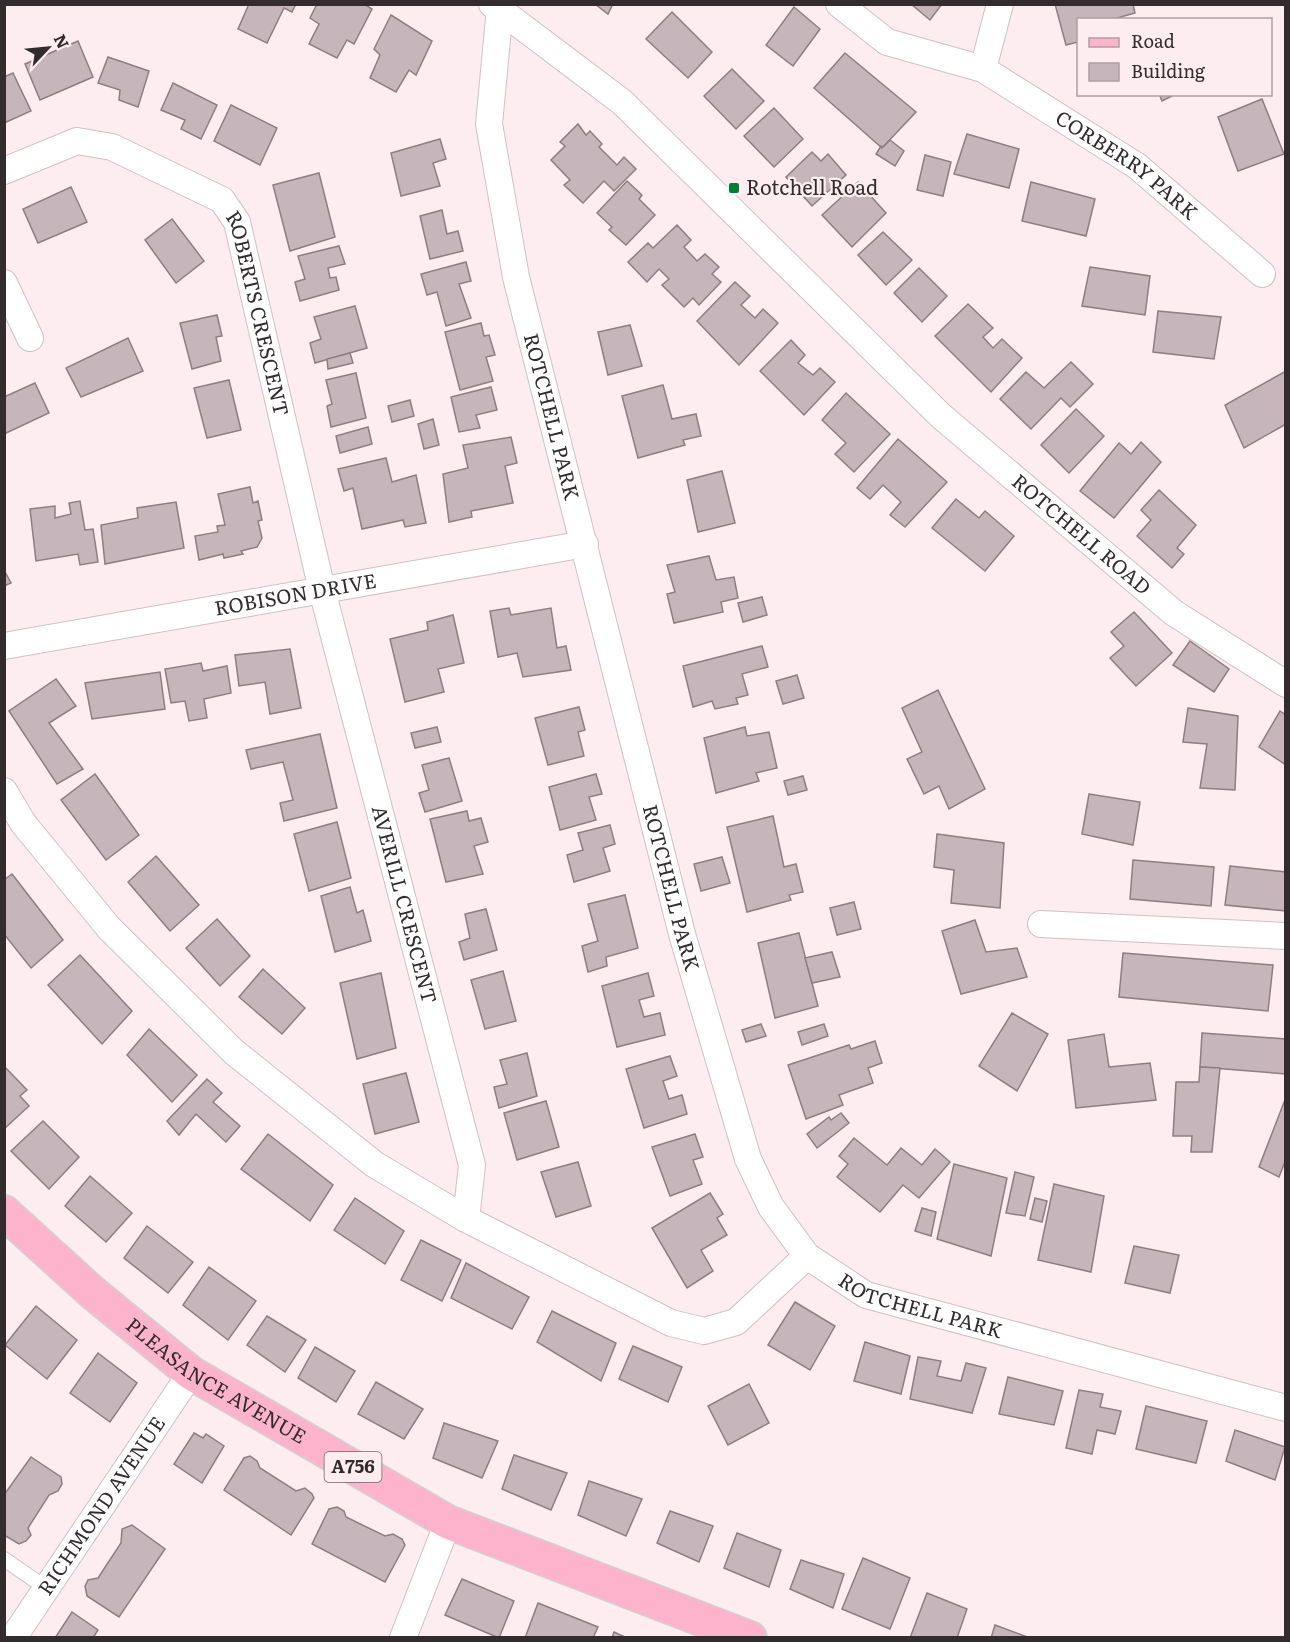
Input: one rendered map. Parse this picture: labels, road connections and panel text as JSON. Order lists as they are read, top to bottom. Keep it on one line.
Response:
{"streets":{"main road":["PLEASANCE AVENUE","A756"],"street":["CORBERRY PARK","ROBERTS CRESCENT","ROTCHELL PARK","ROTCHELL ROAD","ROBISON DRIVE","AVERILL CRESCENT","RICHMOND AVENUE"]},"crossings":[["ROBERTS CRESCENT","ROBISON DRIVE"],["ROBERTS CRESCENT","AVERILL CRESCENT"],["ROTCHELL PARK","ROTCHELL ROAD"],["ROTCHELL PARK","ROBISON DRIVE"],["ROBISON DRIVE","AVERILL CRESCENT"],["PLEASANCE AVENUE","RICHMOND AVENUE"]],"places":{"transit":["Rotchell Road"]},"legend":["Road","Building"],"north":"top right"}
